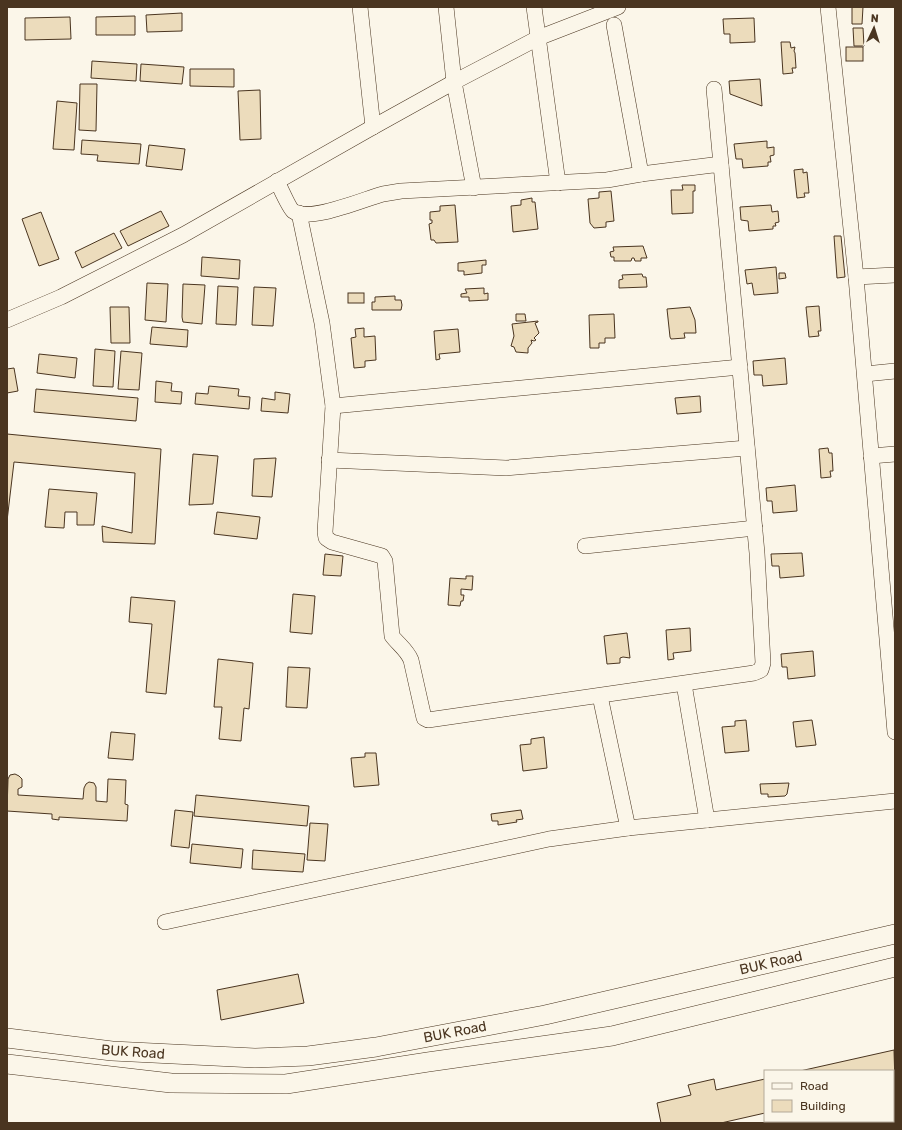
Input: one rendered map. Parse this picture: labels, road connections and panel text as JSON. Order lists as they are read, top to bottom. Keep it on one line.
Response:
{"streets":{"main road":["BUK Road"]},"legend":["Road","Building"],"north":"top"}
